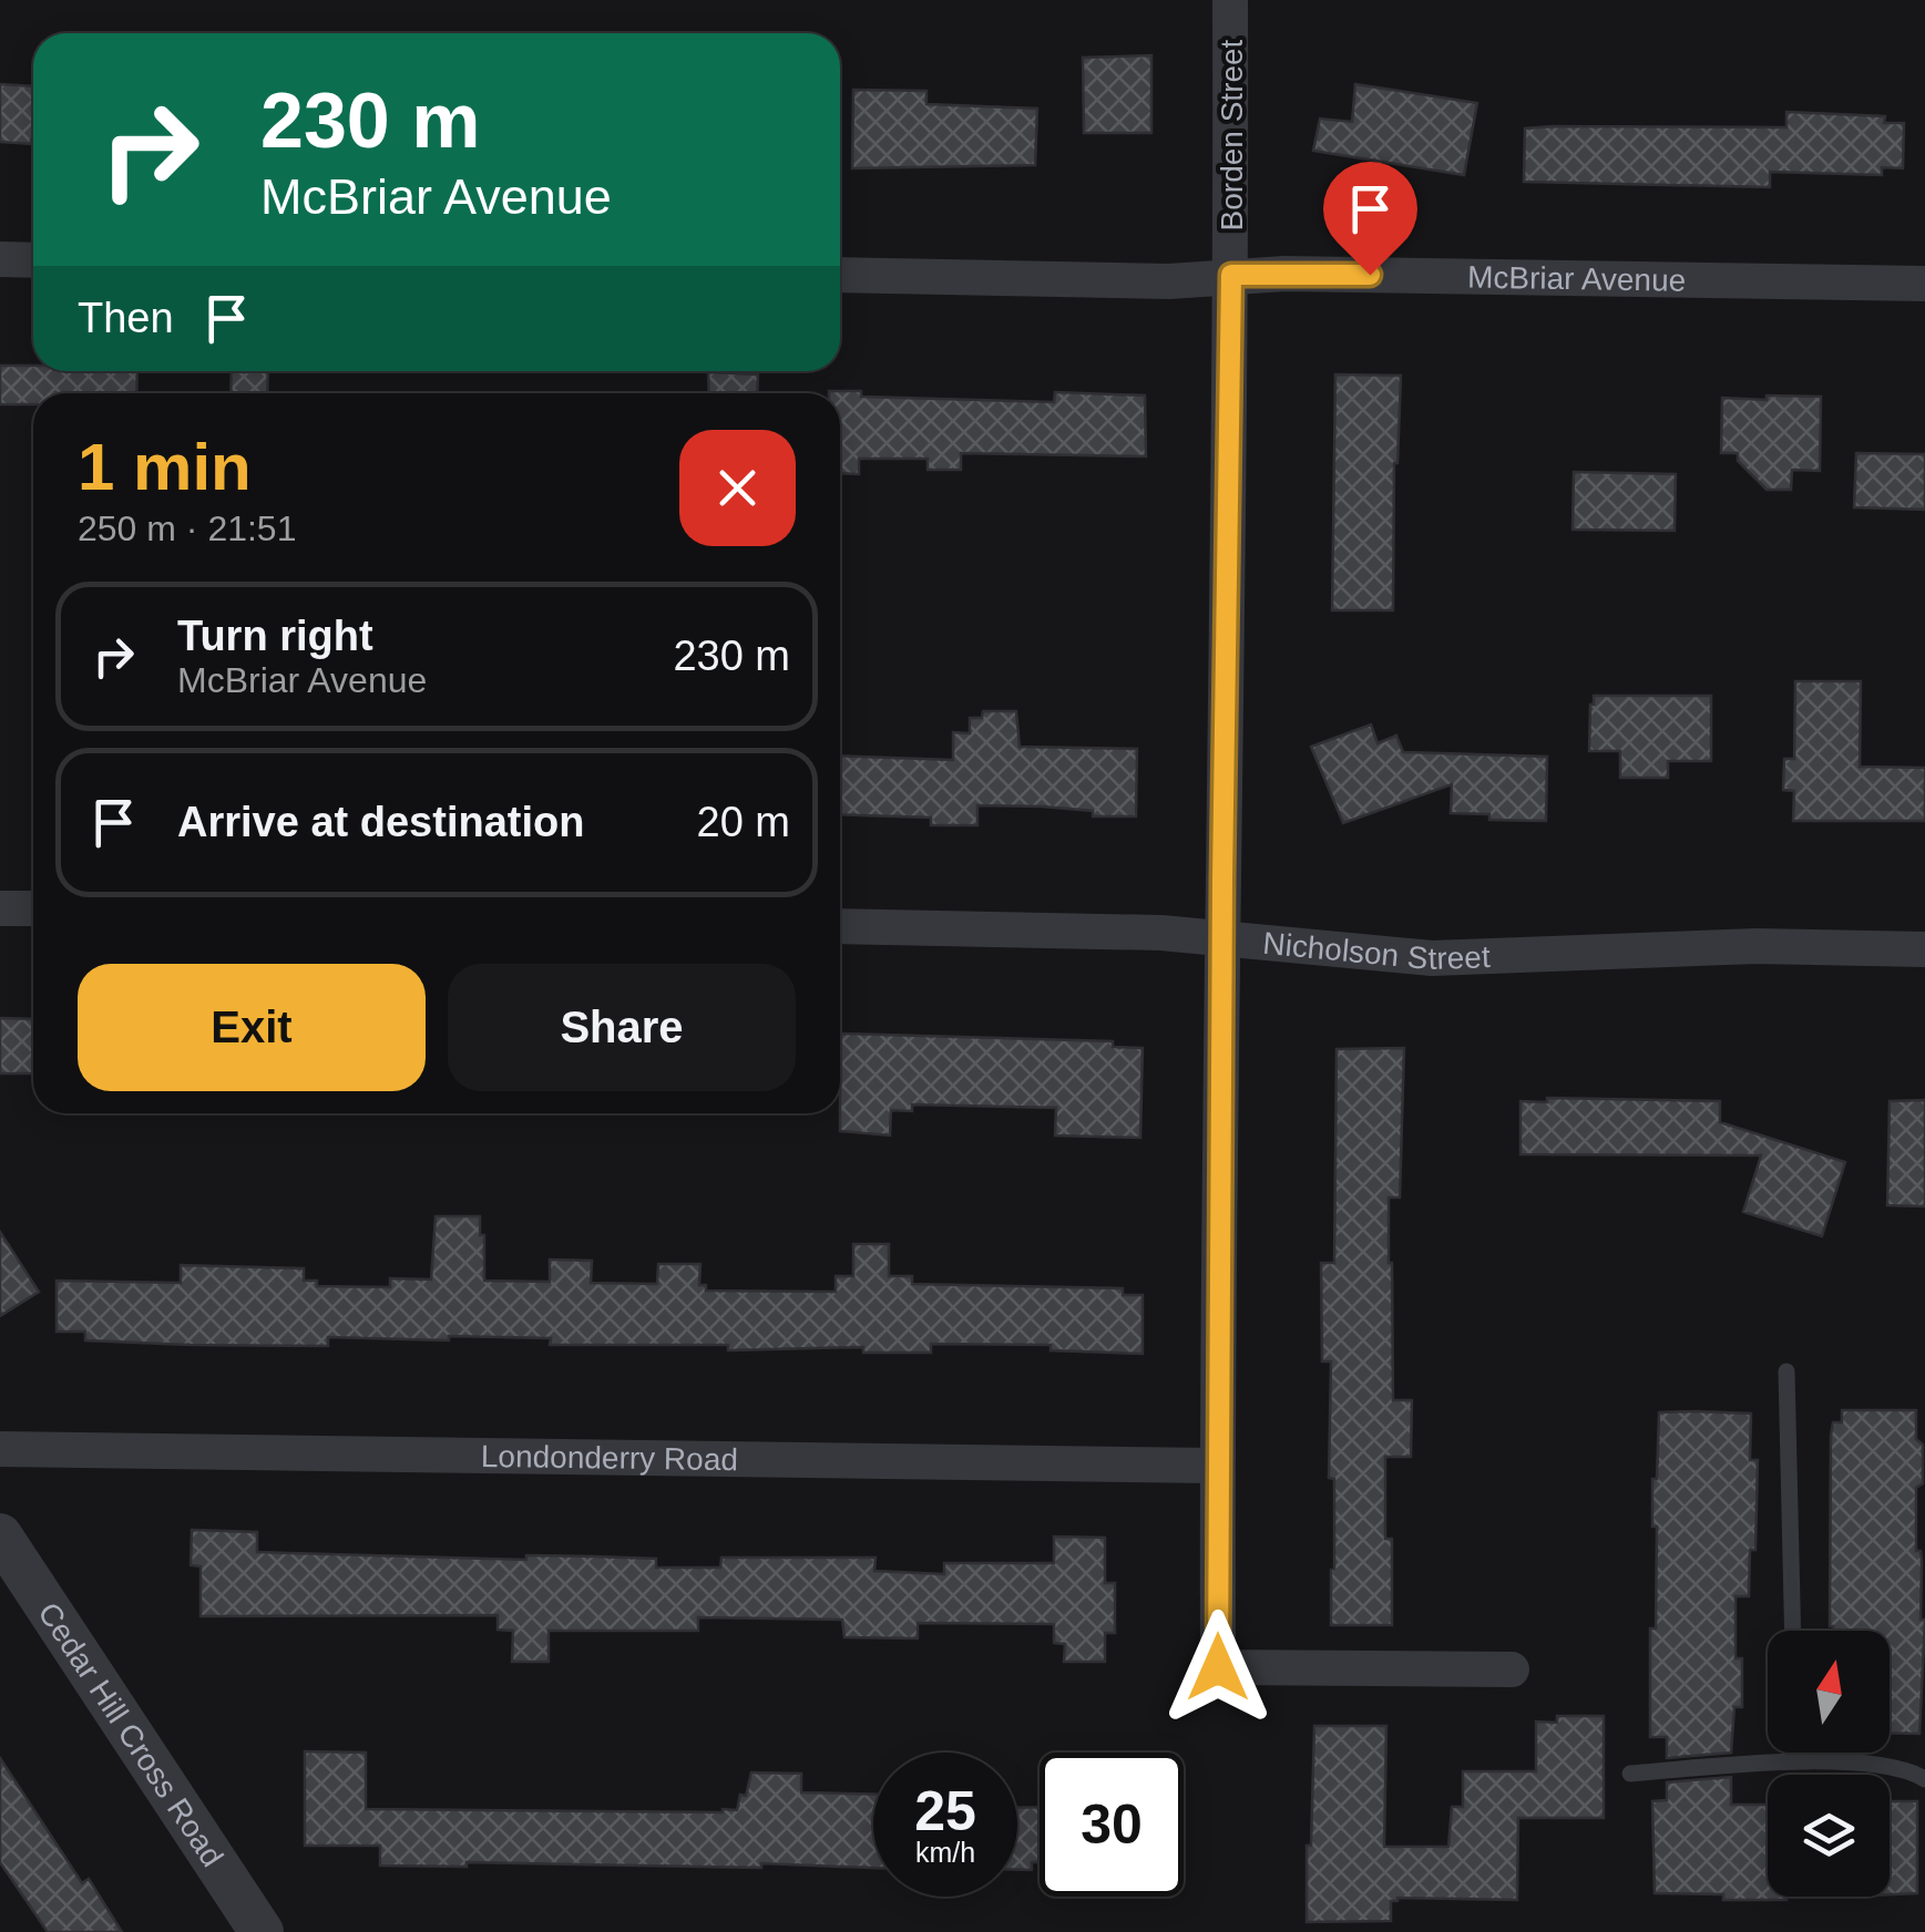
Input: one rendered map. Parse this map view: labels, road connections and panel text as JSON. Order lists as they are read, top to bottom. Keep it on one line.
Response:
{"streets":{"street":["Borden Street","McBriar Avenue","Nicholson Street","Londonderry Road","Cedar Hill Cross Road"]},"crossings":[["Borden Street","McBriar Avenue"],["Borden Street","Nicholson Street"],["Borden Street","Londonderry Road"]],"north":"top","page":{"turn":["230 m","McBriar Avenue"],"then":"Then","heading":["1 min","250 m · 21:51"],"list":[{"name":"Turn right","note":"McBriar Avenue","value":"230 m"},{"name":"Arrive at destination","value":"20 m"}],"buttons":["Exit","Share"],"speed":"25 km/h","limit":"30"}}
